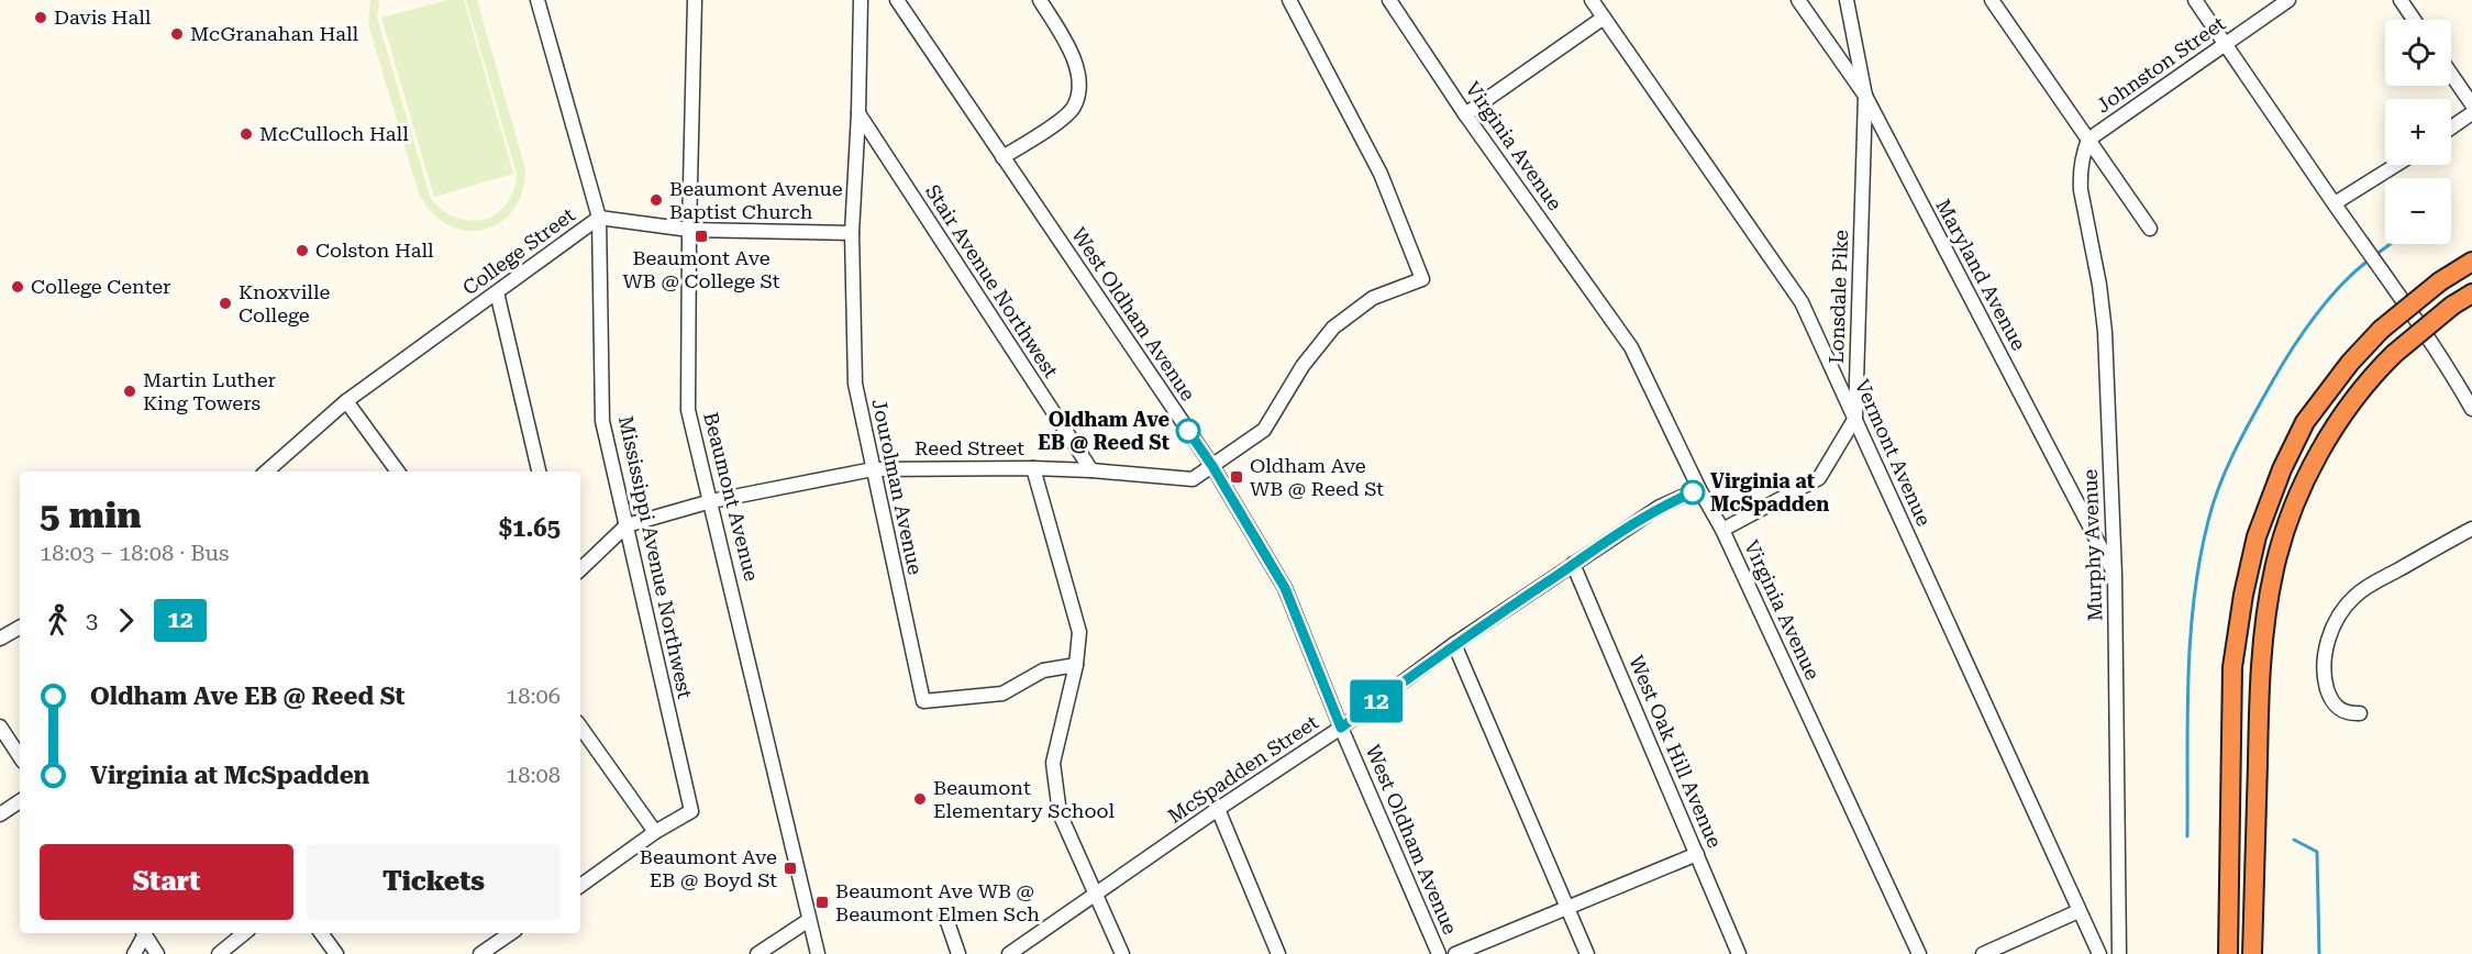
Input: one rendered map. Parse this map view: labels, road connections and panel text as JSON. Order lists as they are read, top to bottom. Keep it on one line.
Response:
{"streets":{"street":["Johnston Street","Virginia Avenue","College Street","Maryland Avenue","Stair Avenue Northwest","Lonsdale Pike","West Oldham Avenue","Reed Street","Vermont Avenue","Jourolman Avenue","Beaumont Avenue","Murphy Avenue","Mississippi Avenue Northwest","West Oak Hill Avenue","McSpadden Street"]},"crossings":[["Johnston Street","Murphy Avenue"],["Virginia Avenue","Lonsdale Pike"],["Virginia Avenue","McSpadden Street"],["College Street","Jourolman Avenue"],["College Street","Beaumont Avenue"],["College Street","Mississippi Avenue Northwest"],["Maryland Avenue","Lonsdale Pike"],["Maryland Avenue","Murphy Avenue"],["Stair Avenue Northwest","Reed Street"],["Stair Avenue Northwest","Jourolman Avenue"],["Lonsdale Pike","Vermont Avenue"],["West Oldham Avenue","Reed Street"],["West Oldham Avenue","McSpadden Street"],["Reed Street","Jourolman Avenue"],["Reed Street","Beaumont Avenue"],["Reed Street","Mississippi Avenue Northwest"],["West Oak Hill Avenue","McSpadden Street"]],"places":{"other":["Davis Hall","McGranahan Hall","McCulloch Hall","Beaumont Avenue Baptist Church","Colston Hall","College Center","Knoxville College","Martin Luther King Towers","Oldham Ave EB @ Reed St","Virginia at McSpadden","Beaumont Elementary School"],"transit":["Beaumont Ave WB @ College St","Oldham Ave WB @ Reed St","Beaumont Ave EB @ Boyd St","Beaumont Ave WB @ Beaumont Elmen Sch"]},"lines":["bus line 12"],"page":{"on_map":"12","map_buttons":["+","−"],"heading":["5 min","18:03 – 18:08 · Bus","$1.65"],"legs":["3","12"],"list":[{"name":"Oldham Ave EB @ Reed St","value":"18:06"},{"name":"Virginia at McSpadden","value":"18:08"}],"buttons":["Start","Tickets"]}}
